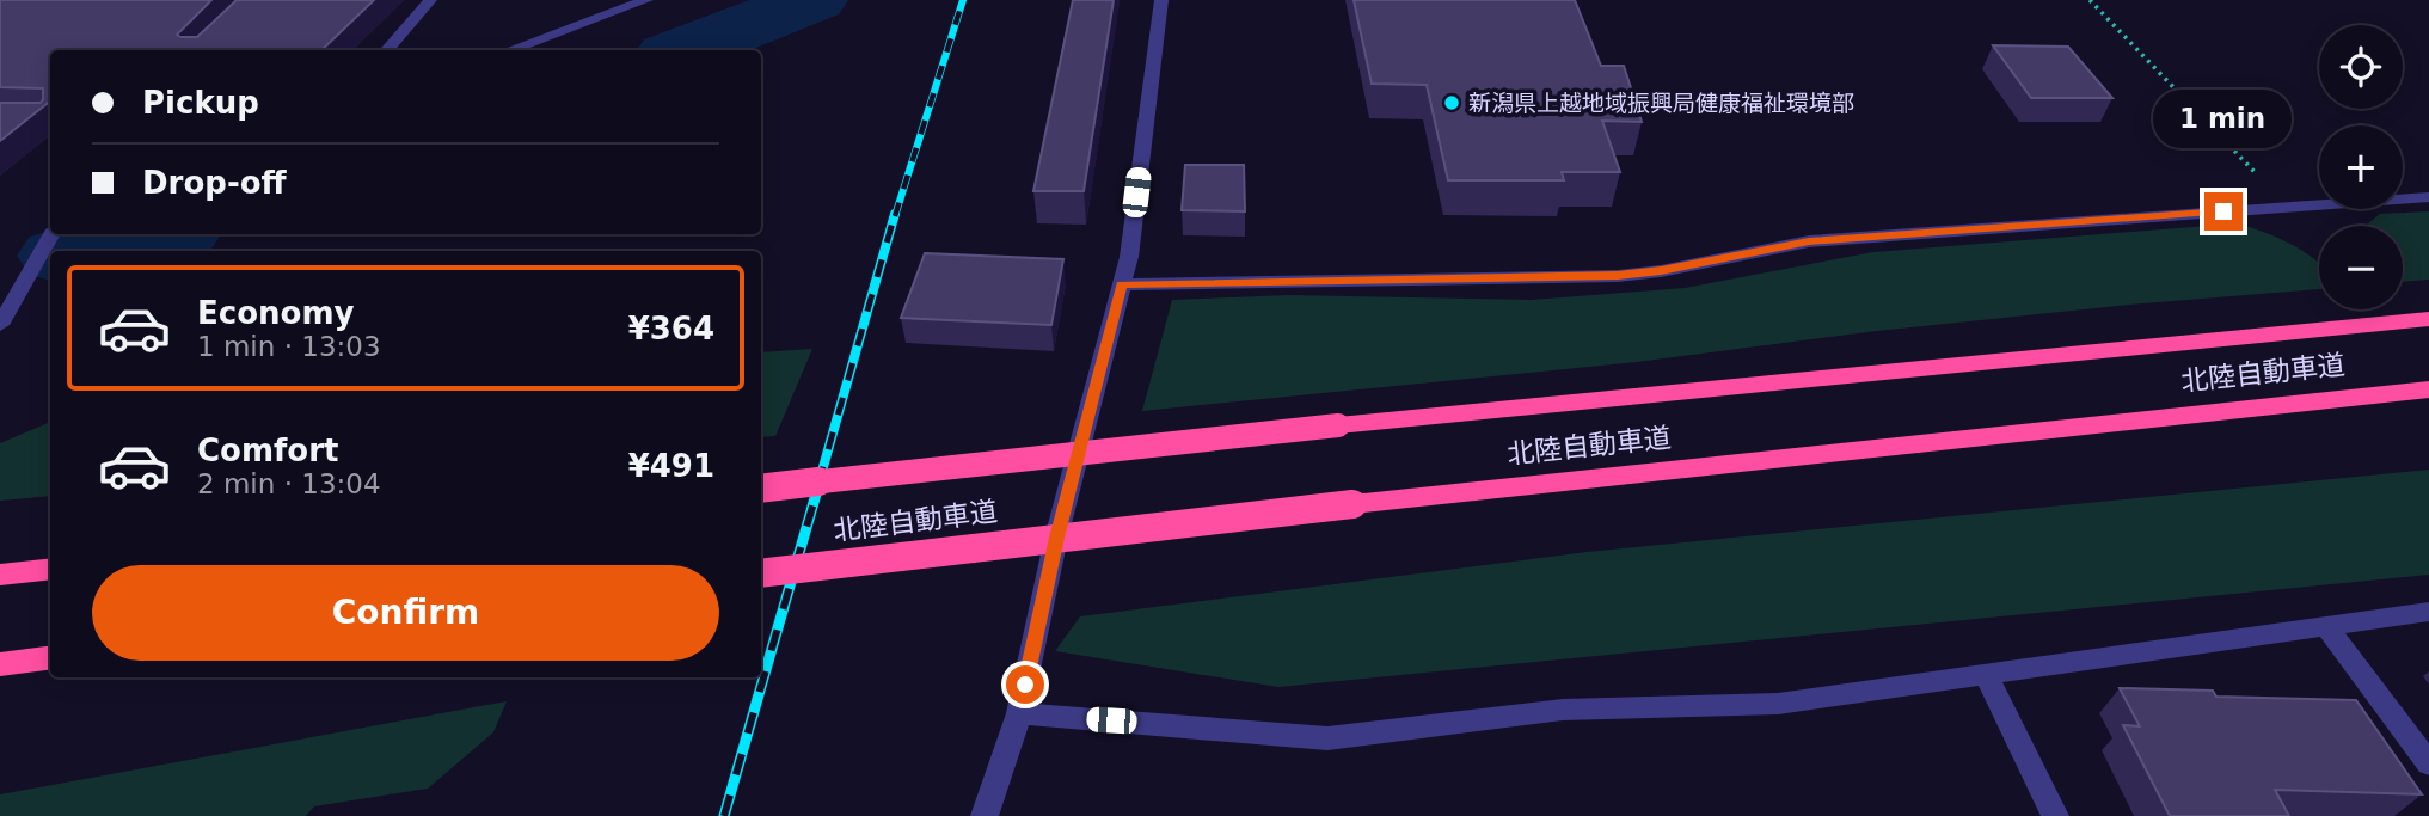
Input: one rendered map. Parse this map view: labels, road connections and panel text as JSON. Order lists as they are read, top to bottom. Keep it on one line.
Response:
{"streets":{"highway":["北陸自動車道"]},"places":["新潟県上越地域振興局健康福祉環境部"],"page":{"map_buttons":["+","−"],"banner":["Pickup","Drop-off"],"bubble":"1 min","list":[{"name":"Economy","note":"1 min · 13:03","value":"¥364"},{"name":"Comfort","note":"2 min · 13:04","value":"¥491"}],"buttons":"Confirm"}}
